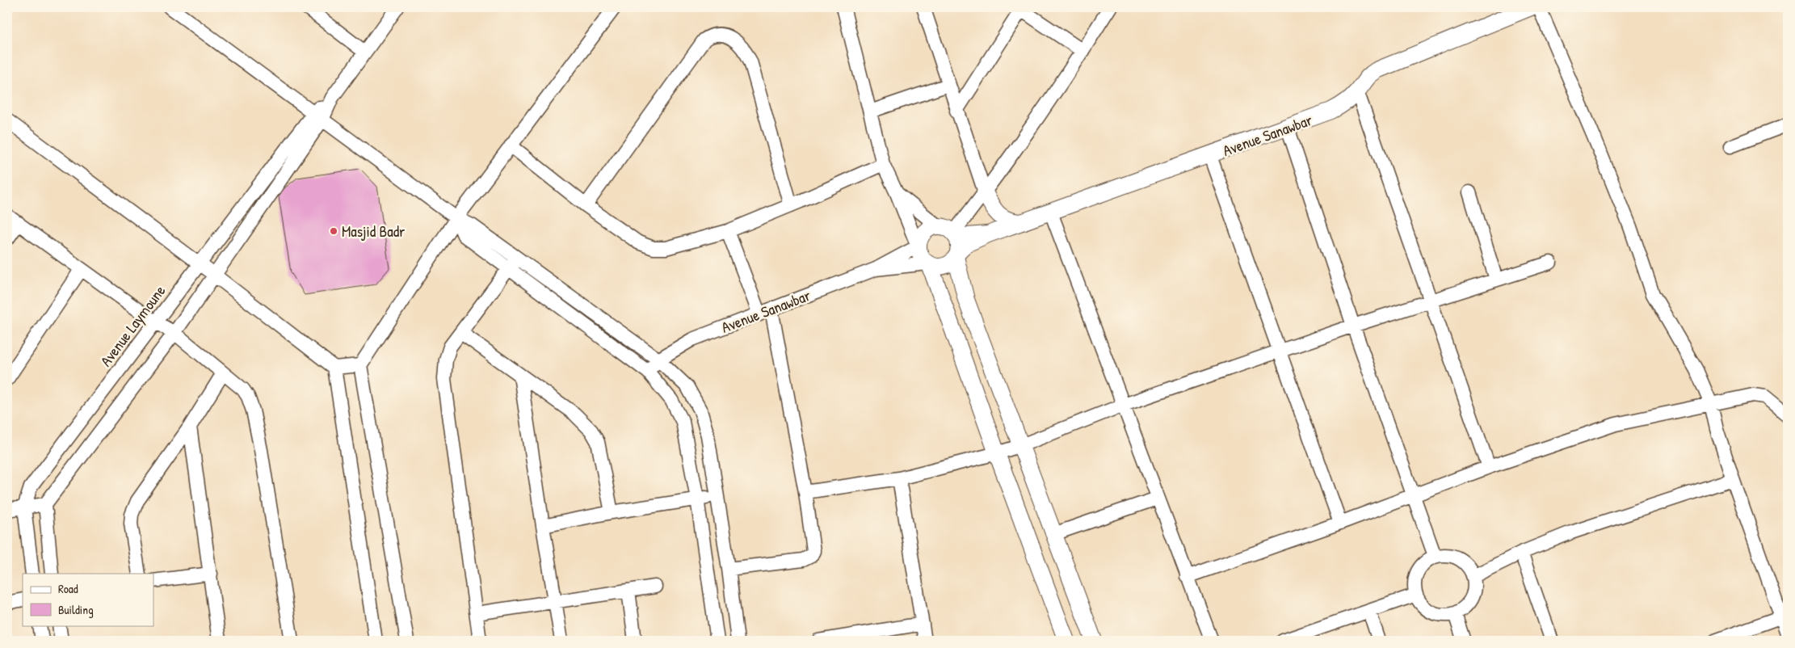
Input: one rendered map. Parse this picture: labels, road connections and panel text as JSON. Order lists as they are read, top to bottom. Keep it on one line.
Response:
{"streets":{"street":["Avenue Sanawbar","Avenue Laymoune"]},"places":["Masjid Badr"],"legend":["Road","Building"]}
